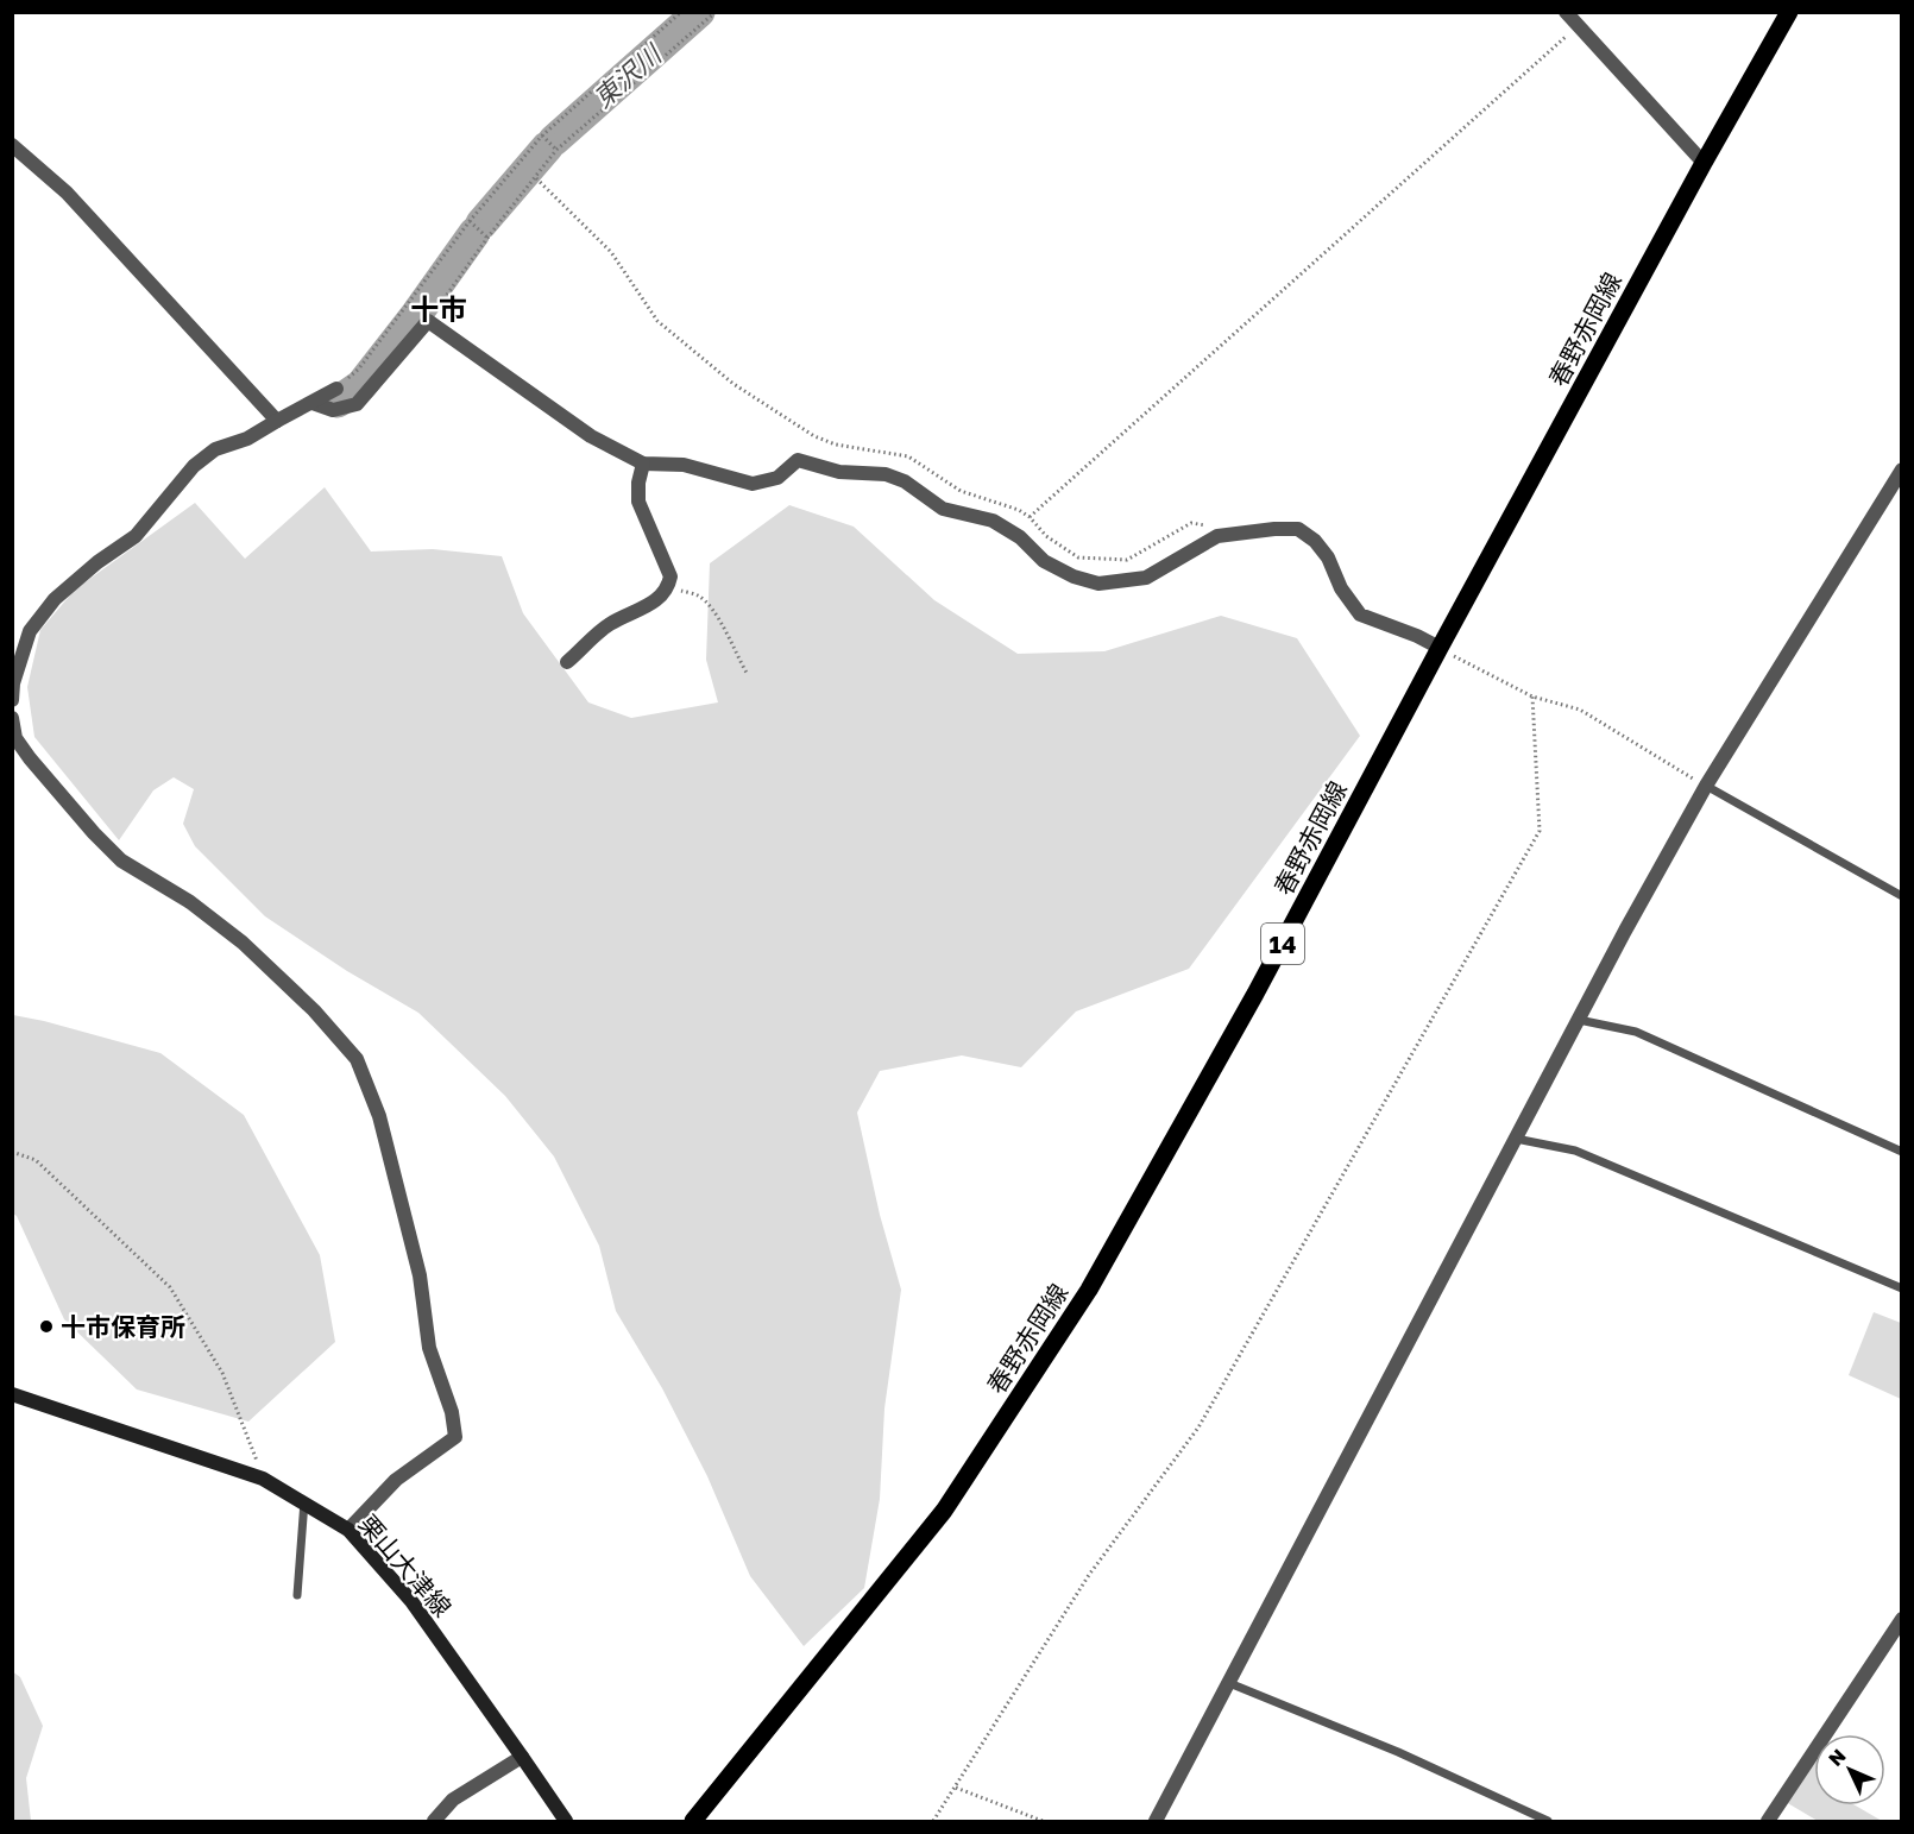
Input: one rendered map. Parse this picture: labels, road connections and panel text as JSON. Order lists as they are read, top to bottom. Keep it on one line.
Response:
{"streets":{"main road":["春野赤岡線","14","栗山大津線"]},"districts":["十市"],"water":["東沢川"],"places":["十市保育所"],"north":"top left"}
